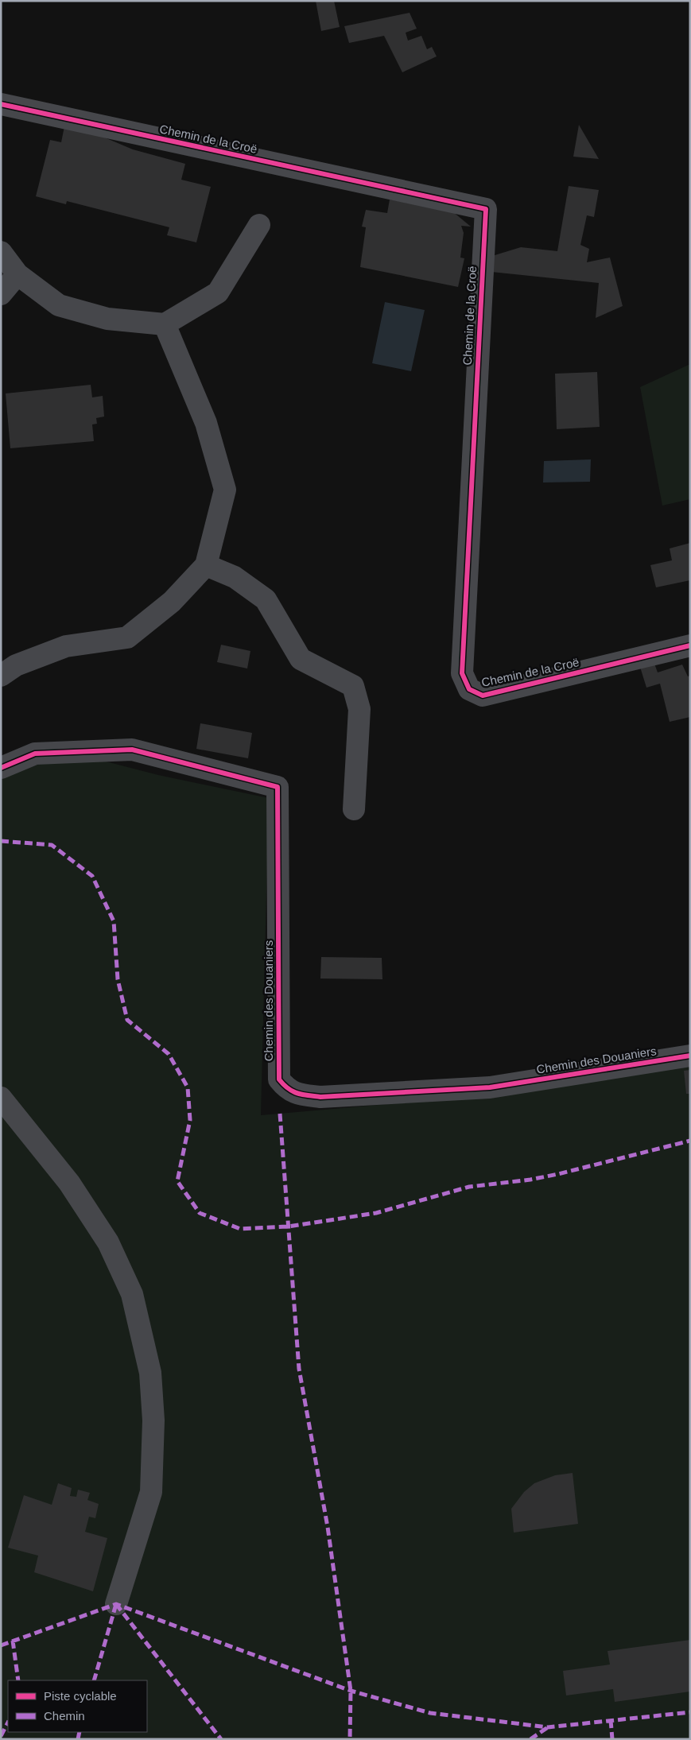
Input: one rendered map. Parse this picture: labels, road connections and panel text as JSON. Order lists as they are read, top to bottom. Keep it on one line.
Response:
{"streets":{"street":["Chemin de la Croë","Chemin des Douaniers"]},"legend":["Piste cyclable","Chemin"]}
